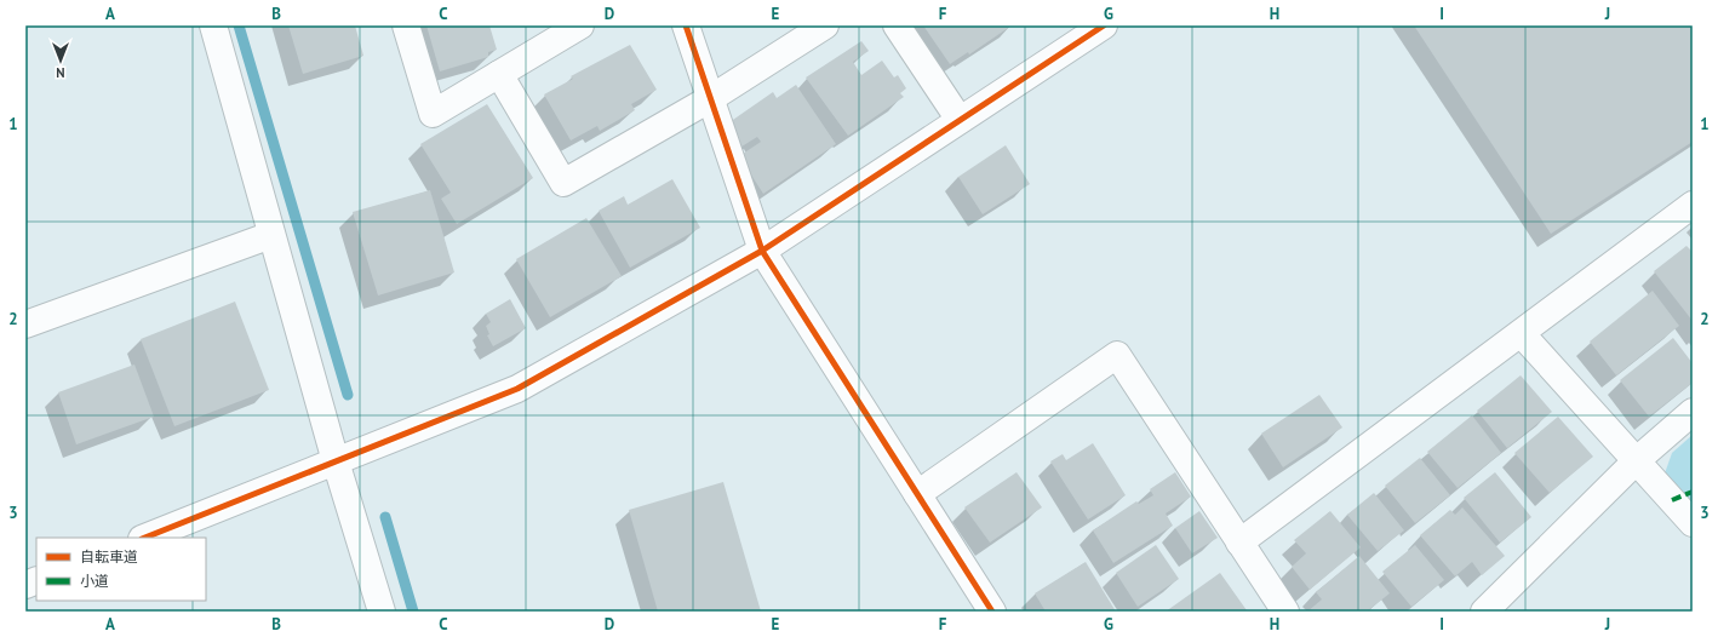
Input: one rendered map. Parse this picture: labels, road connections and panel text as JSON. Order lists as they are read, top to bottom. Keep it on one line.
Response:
{"legend":["自転車道","小道"],"north":"bottom","grid":{"columns":["A","B","C","D","E","F","G","H","I","J"],"rows":["1","2","3"]}}
